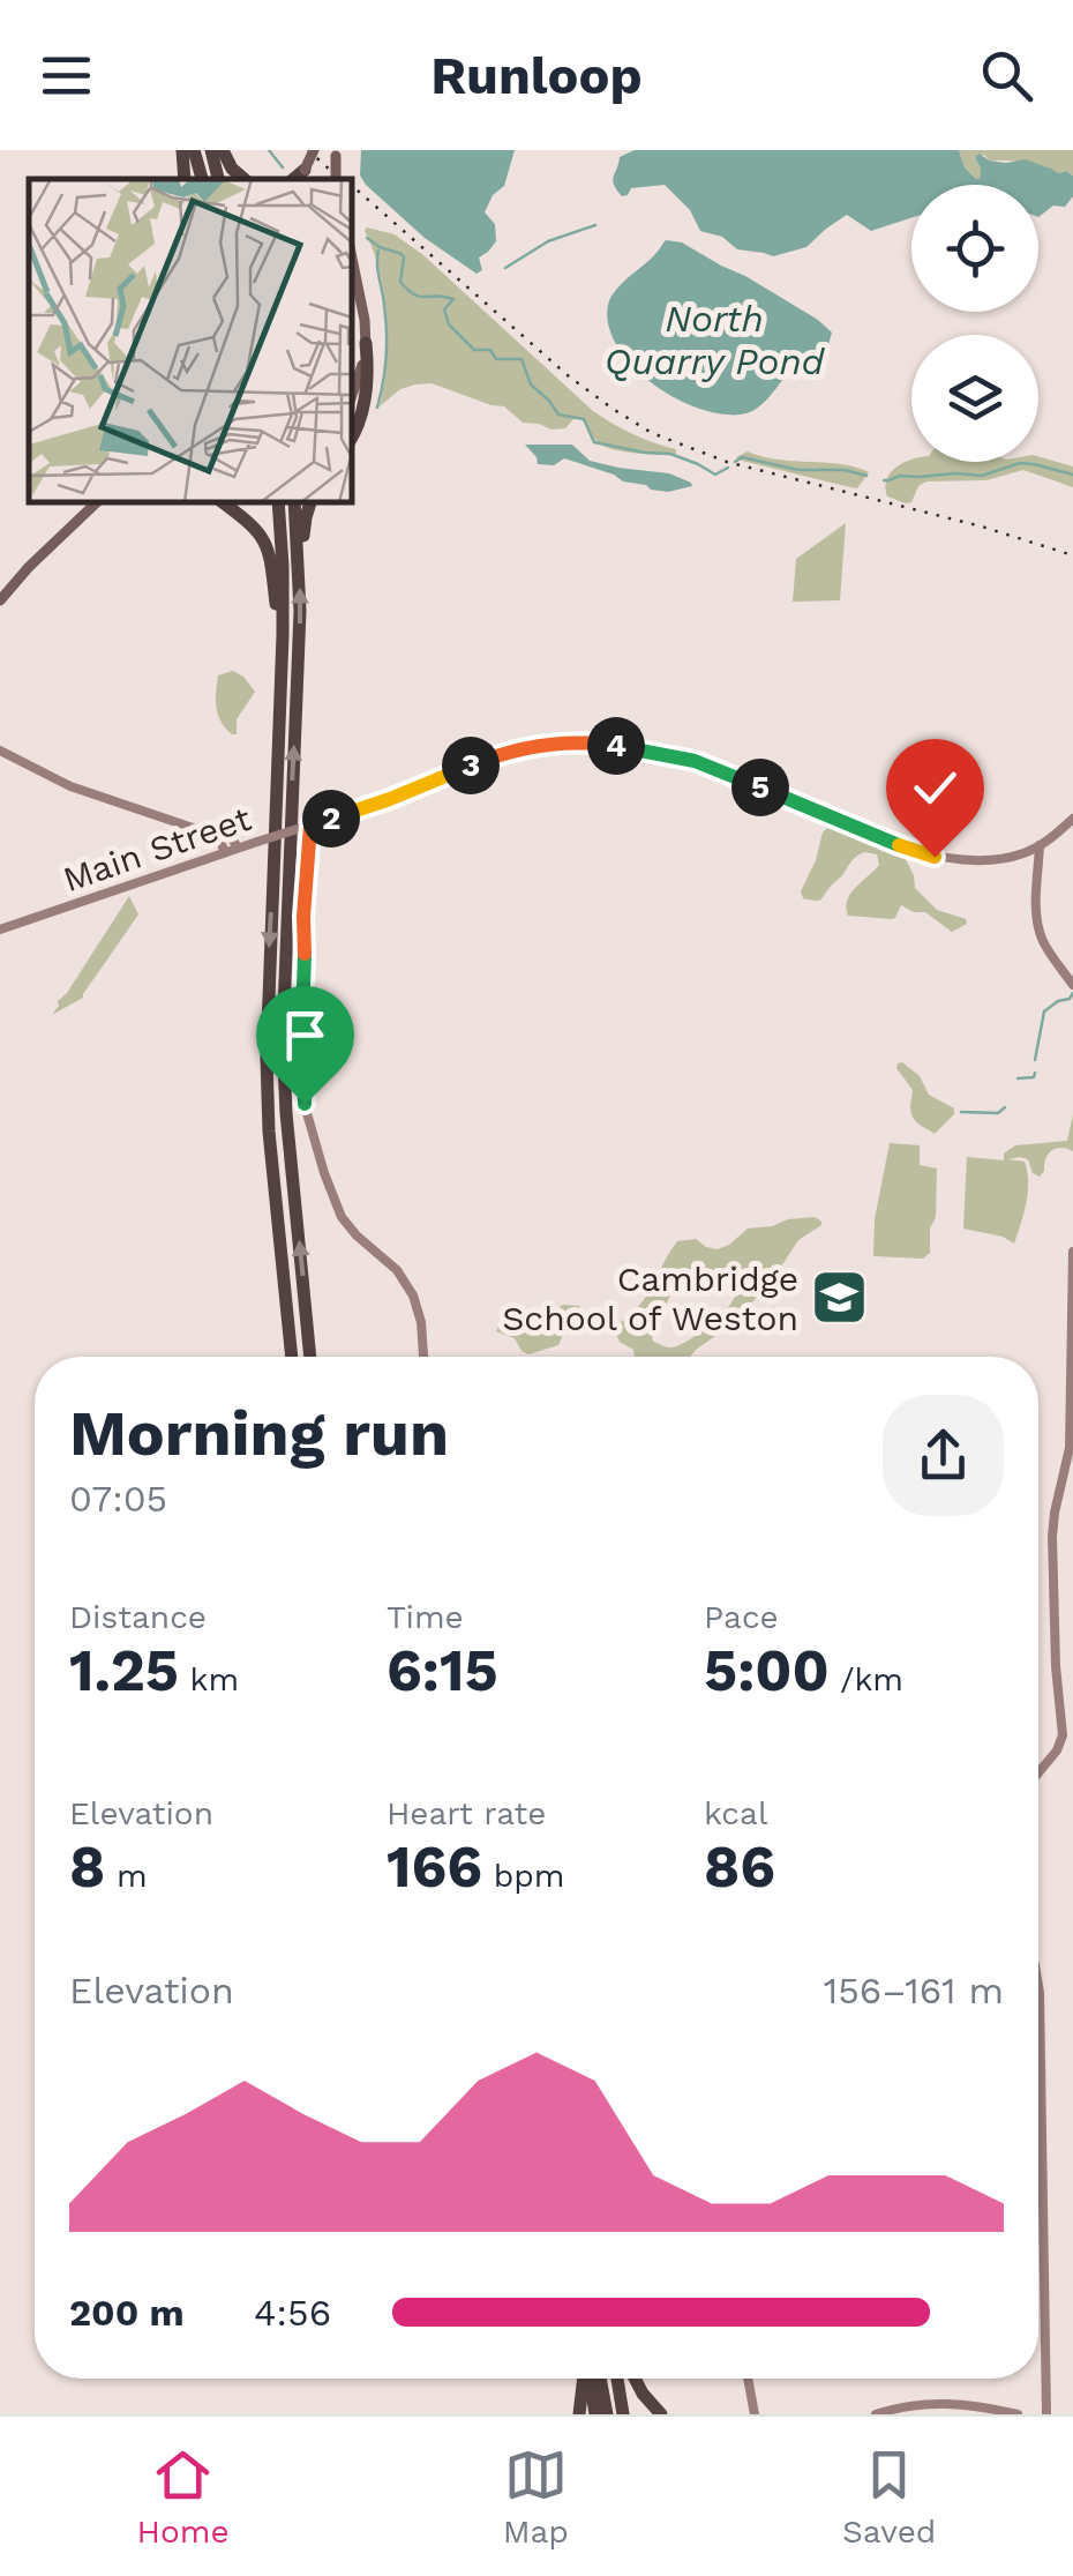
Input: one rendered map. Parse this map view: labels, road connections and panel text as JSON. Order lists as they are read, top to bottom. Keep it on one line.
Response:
{"streets":{"street":["Main Street"]},"water":["North Quarry Pond"],"places":{"school or university":["Cambridge School of Weston"]},"page":{"header":"Runloop","pins":["4","3","5","2"],"heading":["Morning run","07:05"],"stats":[["Distance","1.25 km"],["Time","6:15"],["Pace","5:00 /km"],["Elevation","8 m"],["Heart rate","166 bpm"],["kcal","86"]],"chart":["Elevation","156–161 m"],"list":[{"name":"200 m","note":"4:56"}],"tabs":["Home","Map","Saved"]}}
